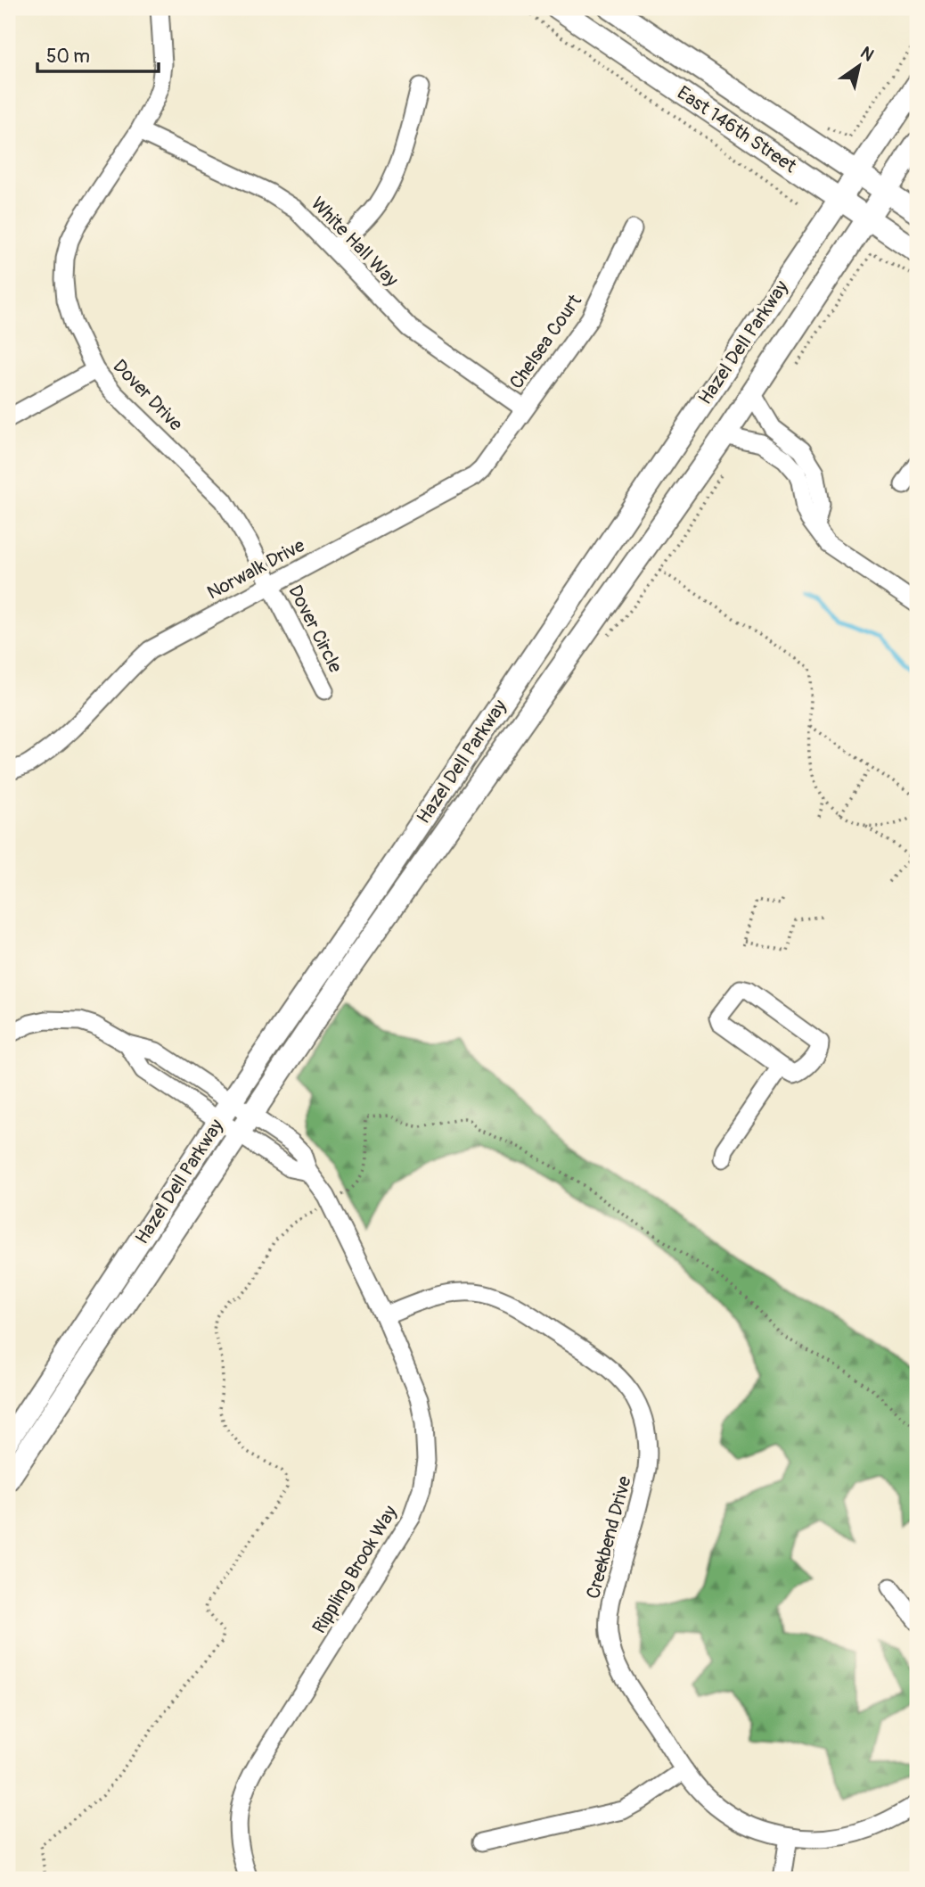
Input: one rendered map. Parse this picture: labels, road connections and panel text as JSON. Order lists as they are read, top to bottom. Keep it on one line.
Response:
{"streets":{"main road":["East 146th Street","Hazel Dell Parkway"],"street":["White Hall Way","Chelsea Court","Dover Drive","Norwalk Drive","Dover Circle","Creekbend Drive","Rippling Brook Way"]},"crossings":[["East 146th Street","Hazel Dell Parkway"],["White Hall Way","Chelsea Court"],["White Hall Way","Dover Drive"],["White Hall Way","Norwalk Drive"],["Chelsea Court","Norwalk Drive"],["Hazel Dell Parkway","Rippling Brook Way"],["Dover Drive","Norwalk Drive"],["Dover Drive","Dover Circle"],["Norwalk Drive","Dover Circle"],["Creekbend Drive","Rippling Brook Way"]],"scale_bar":"50 m","north":"top right"}
